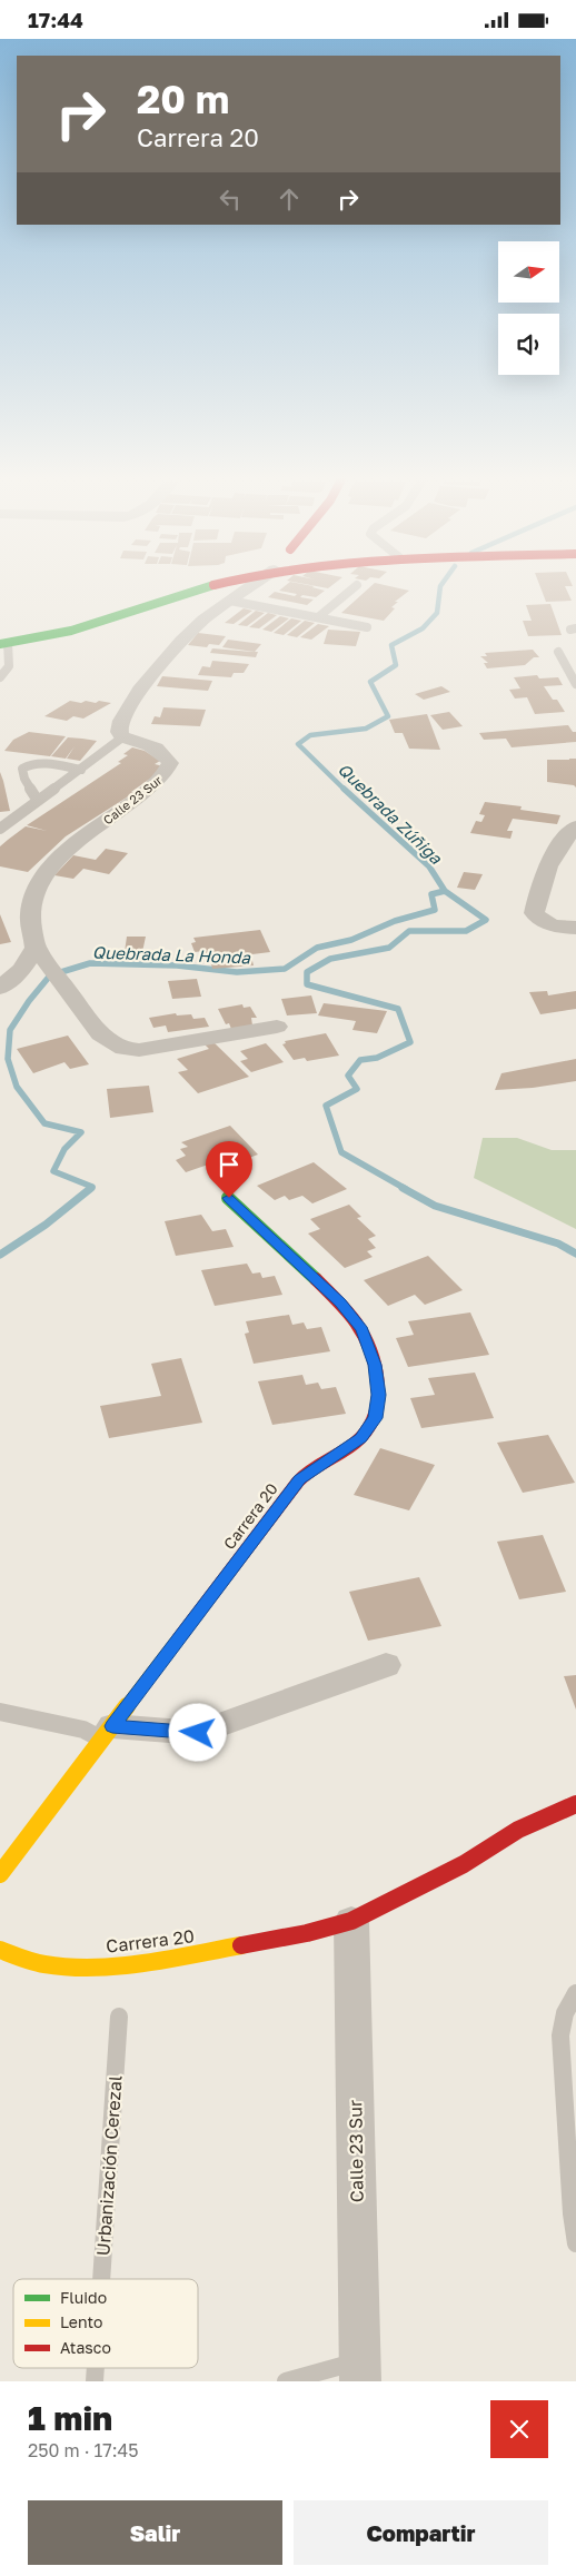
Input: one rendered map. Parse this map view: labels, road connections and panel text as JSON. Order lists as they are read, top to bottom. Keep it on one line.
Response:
{"streets":{"street":["Calle 23 Sur","Carrera 20"],"lane":["Urbanización Cerezal"]},"crossings":[["Calle 23 Sur","Carrera 20"]],"water":["Quebrada Zúñiga","Quebrada La Honda"],"legend":["Fluido","Lento","Atasco"],"north":"right","page":{"status":"17:44","turn":["20 m","Carrera 20"],"heading":["1 min","250 m · 17:45"],"buttons":["Salir","Compartir"]}}
